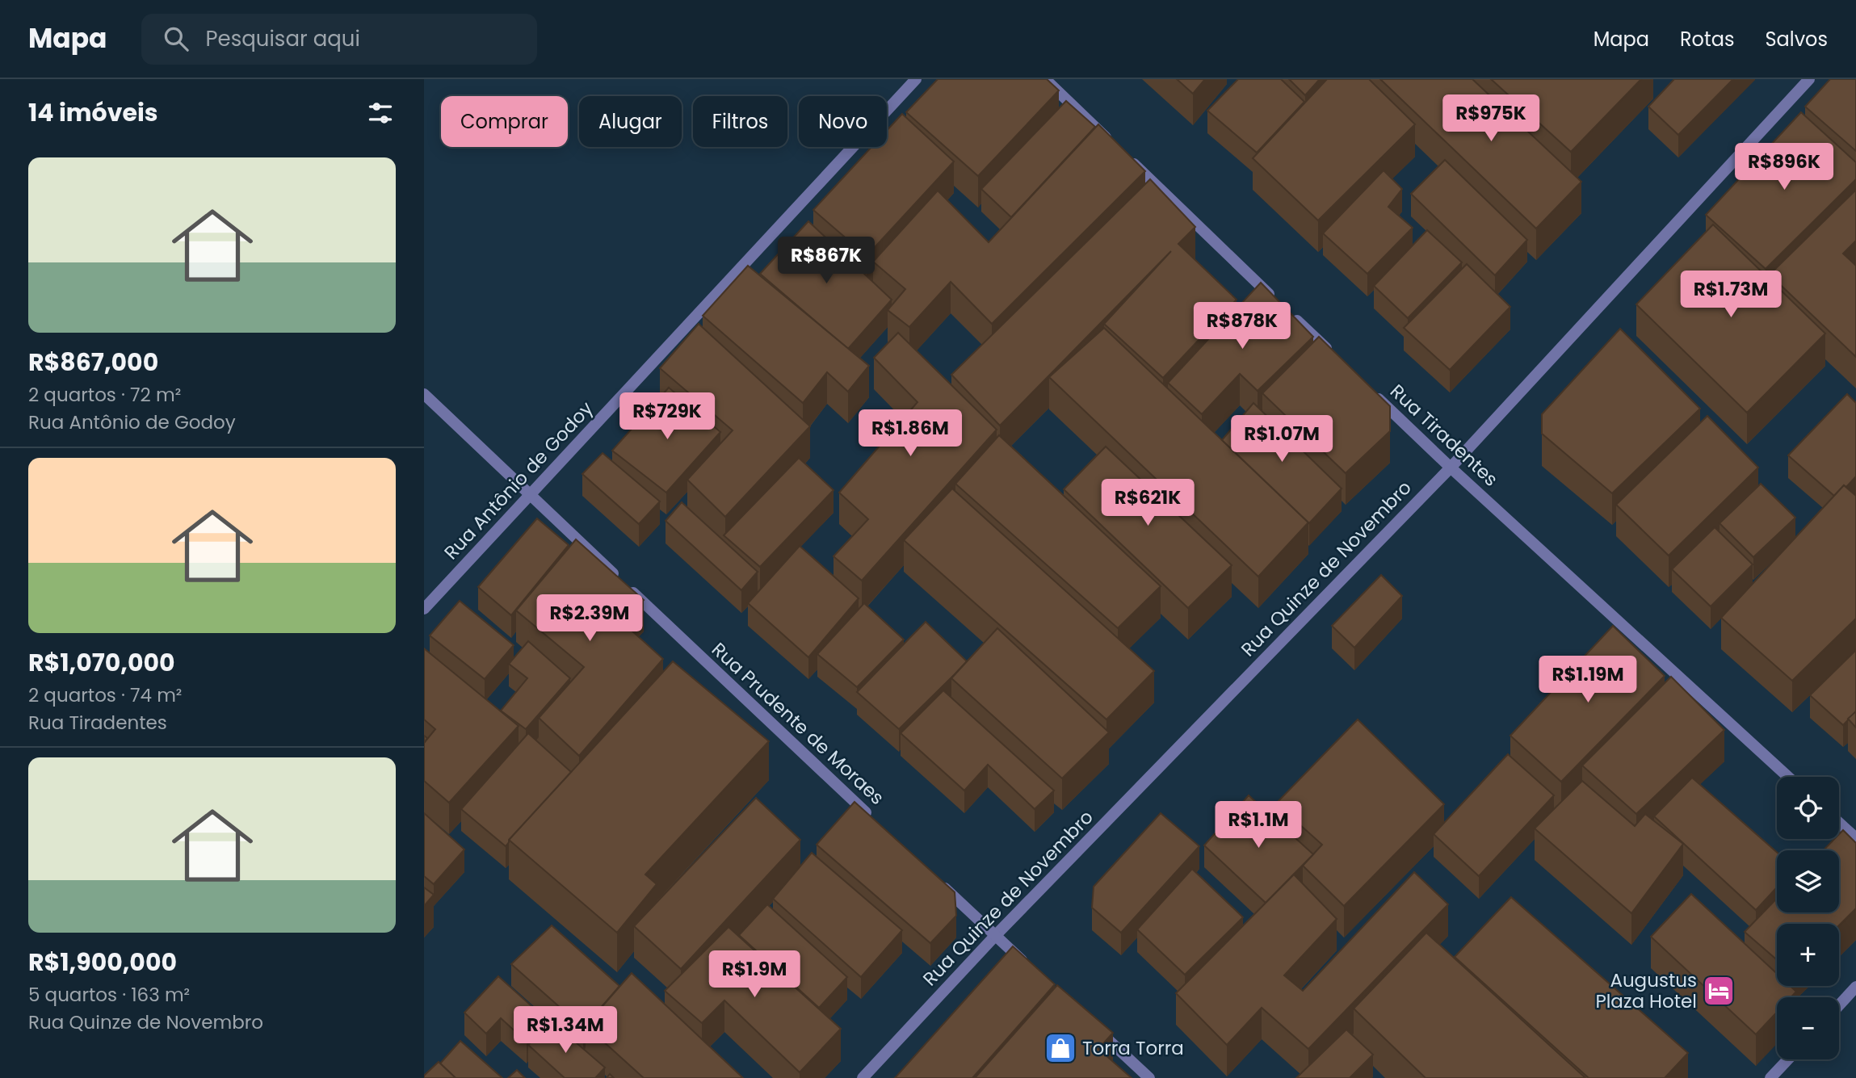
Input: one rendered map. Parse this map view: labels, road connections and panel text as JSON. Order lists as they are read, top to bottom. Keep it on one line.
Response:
{"streets":{"street":["Rua Tiradentes","Rua Antônio de Godoy","Rua Quinze de Novembro","Rua Prudente de Moraes"]},"crossings":[["Rua Tiradentes","Rua Quinze de Novembro"],["Rua Antônio de Godoy","Rua Prudente de Moraes"]],"places":{"hotel":["Augustus Plaza Hotel"],"shop":["Torra Torra"]},"page":{"header":"Mapa","search":"Pesquisar aqui","nav":["Mapa","Rotas","Salvos"],"heading":"14 imóveis","price":["R$975K","R$896K","R$867K","R$1.73M","R$878K","R$729K","R$1.86M","R$1.07M","R$621K","R$2.39M","R$1.19M","R$1.1M","R$1.9M","R$1.34M"],"chip":["Comprar","Alugar","Filtros","Novo"],"list":[{"name":"R$867,000","note":"2 quartos · 72 m² · Rua Antônio de Godoy"},{"name":"R$1,070,000","note":"2 quartos · 74 m² · Rua Tiradentes"},{"name":"R$1,900,000","note":"5 quartos · 163 m² · Rua Quinze de Novembro"}],"map_buttons":["+","−"]}}
